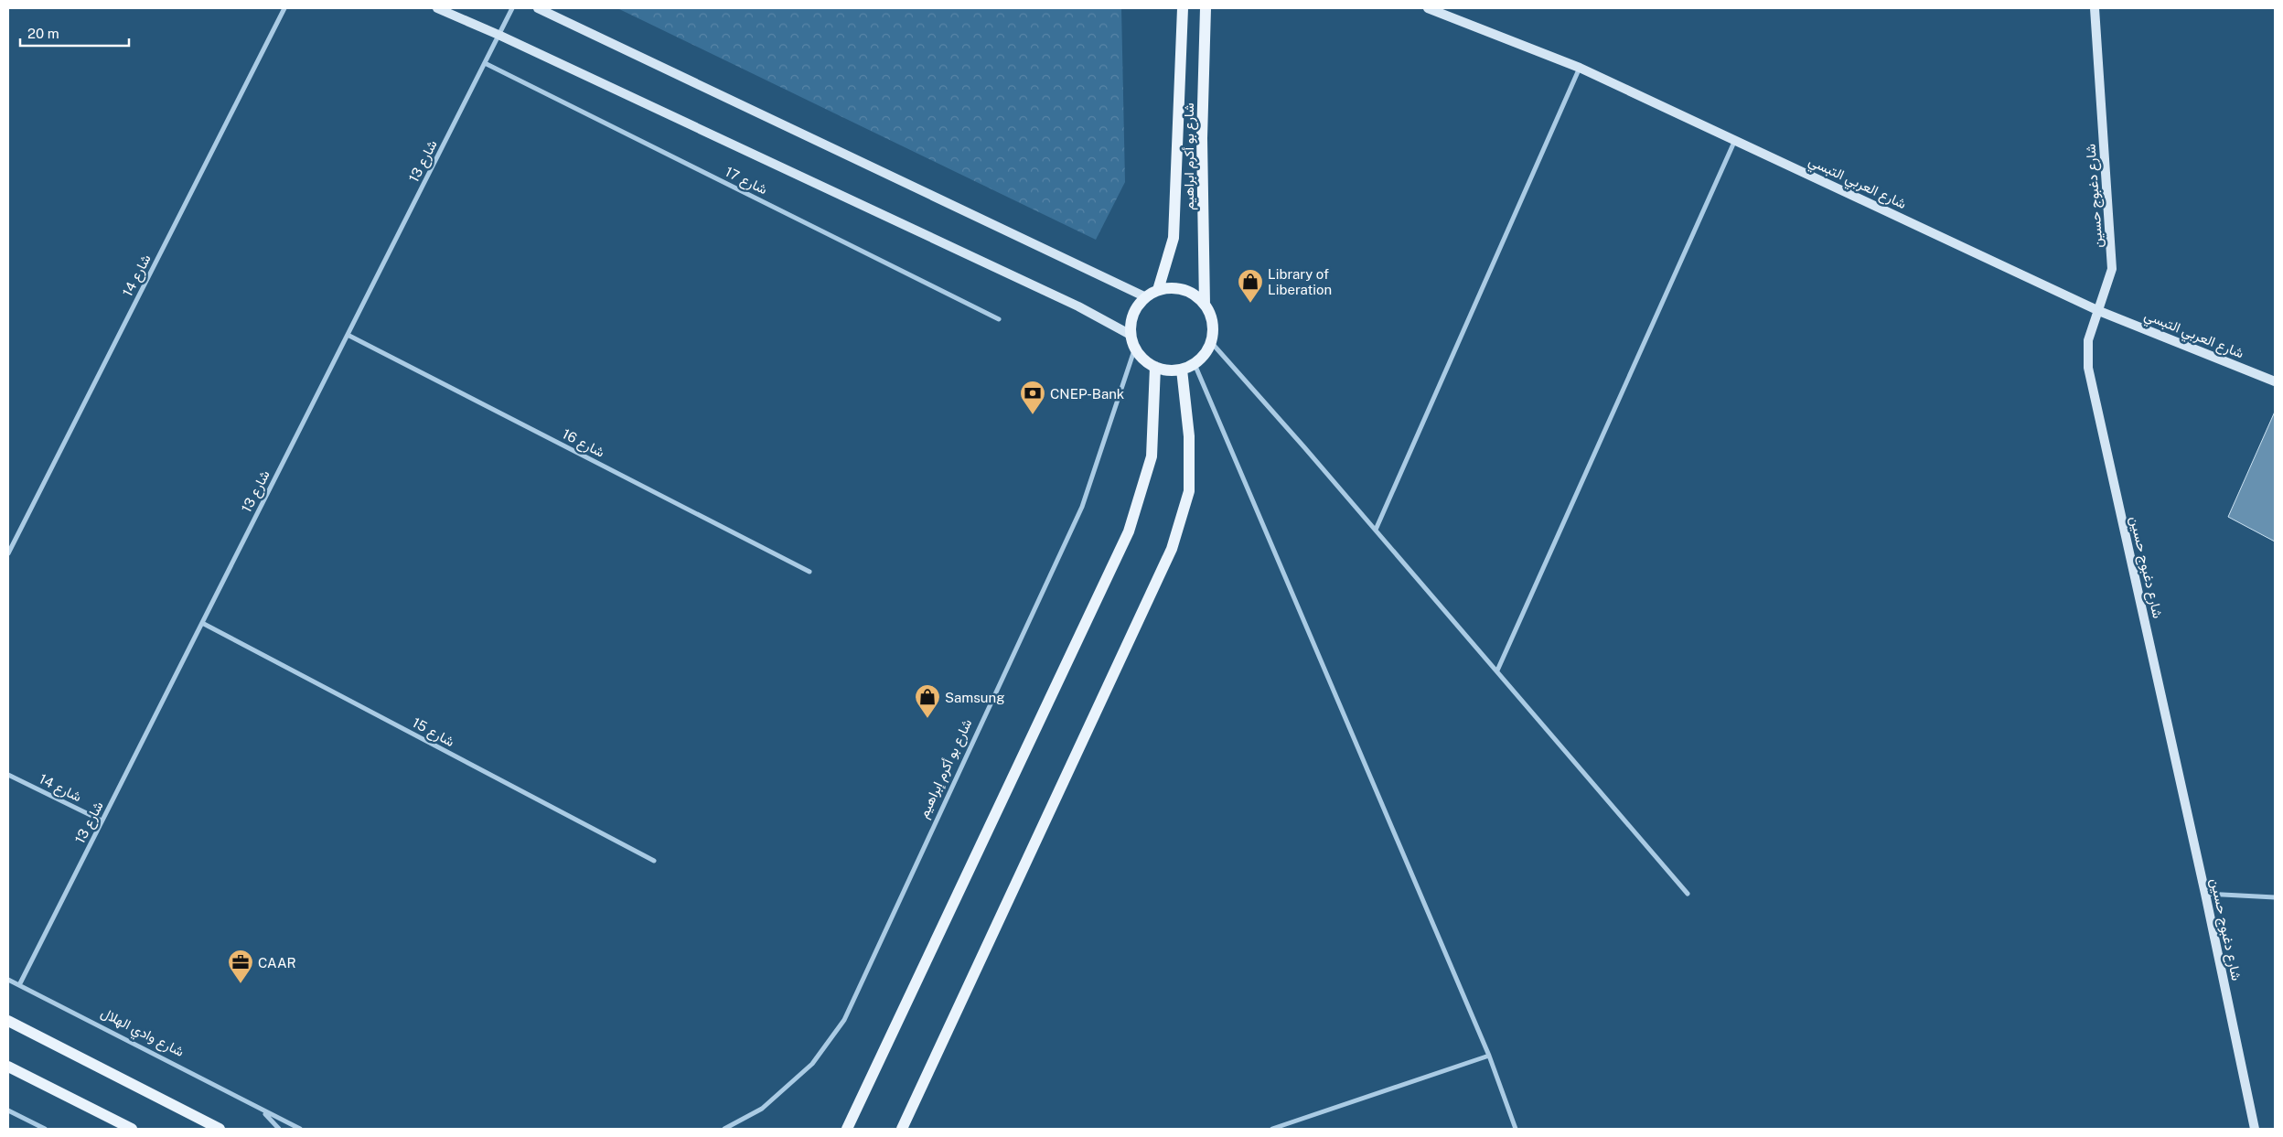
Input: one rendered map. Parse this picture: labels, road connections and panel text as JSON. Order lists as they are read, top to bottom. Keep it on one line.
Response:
{"streets":{"main road":["شارع بو أكرم ابراهيم"],"street":["شارع 13","شارع 17","شارع العربي التبسي","شارع دغبوج حسين","شارع 14","شارع 16","شارع 15","شارع بو أكرم إبراهيم","شارع وادي الهلال"]},"crossings":[["شارع بو أكرم ابراهيم","شارع بو أكرم إبراهيم"],["شارع 13","شارع 17"],["شارع 13","شارع 14"],["شارع 13","شارع 16"],["شارع 13","شارع 15"],["شارع 13","شارع وادي الهلال"],["شارع العربي التبسي","شارع دغبوج حسين"]],"places":{"shop":["Library of Liberation","Samsung"],"bank":["CNEP-Bank"],"office":["CAAR"]},"scale_bar":"20 m"}
